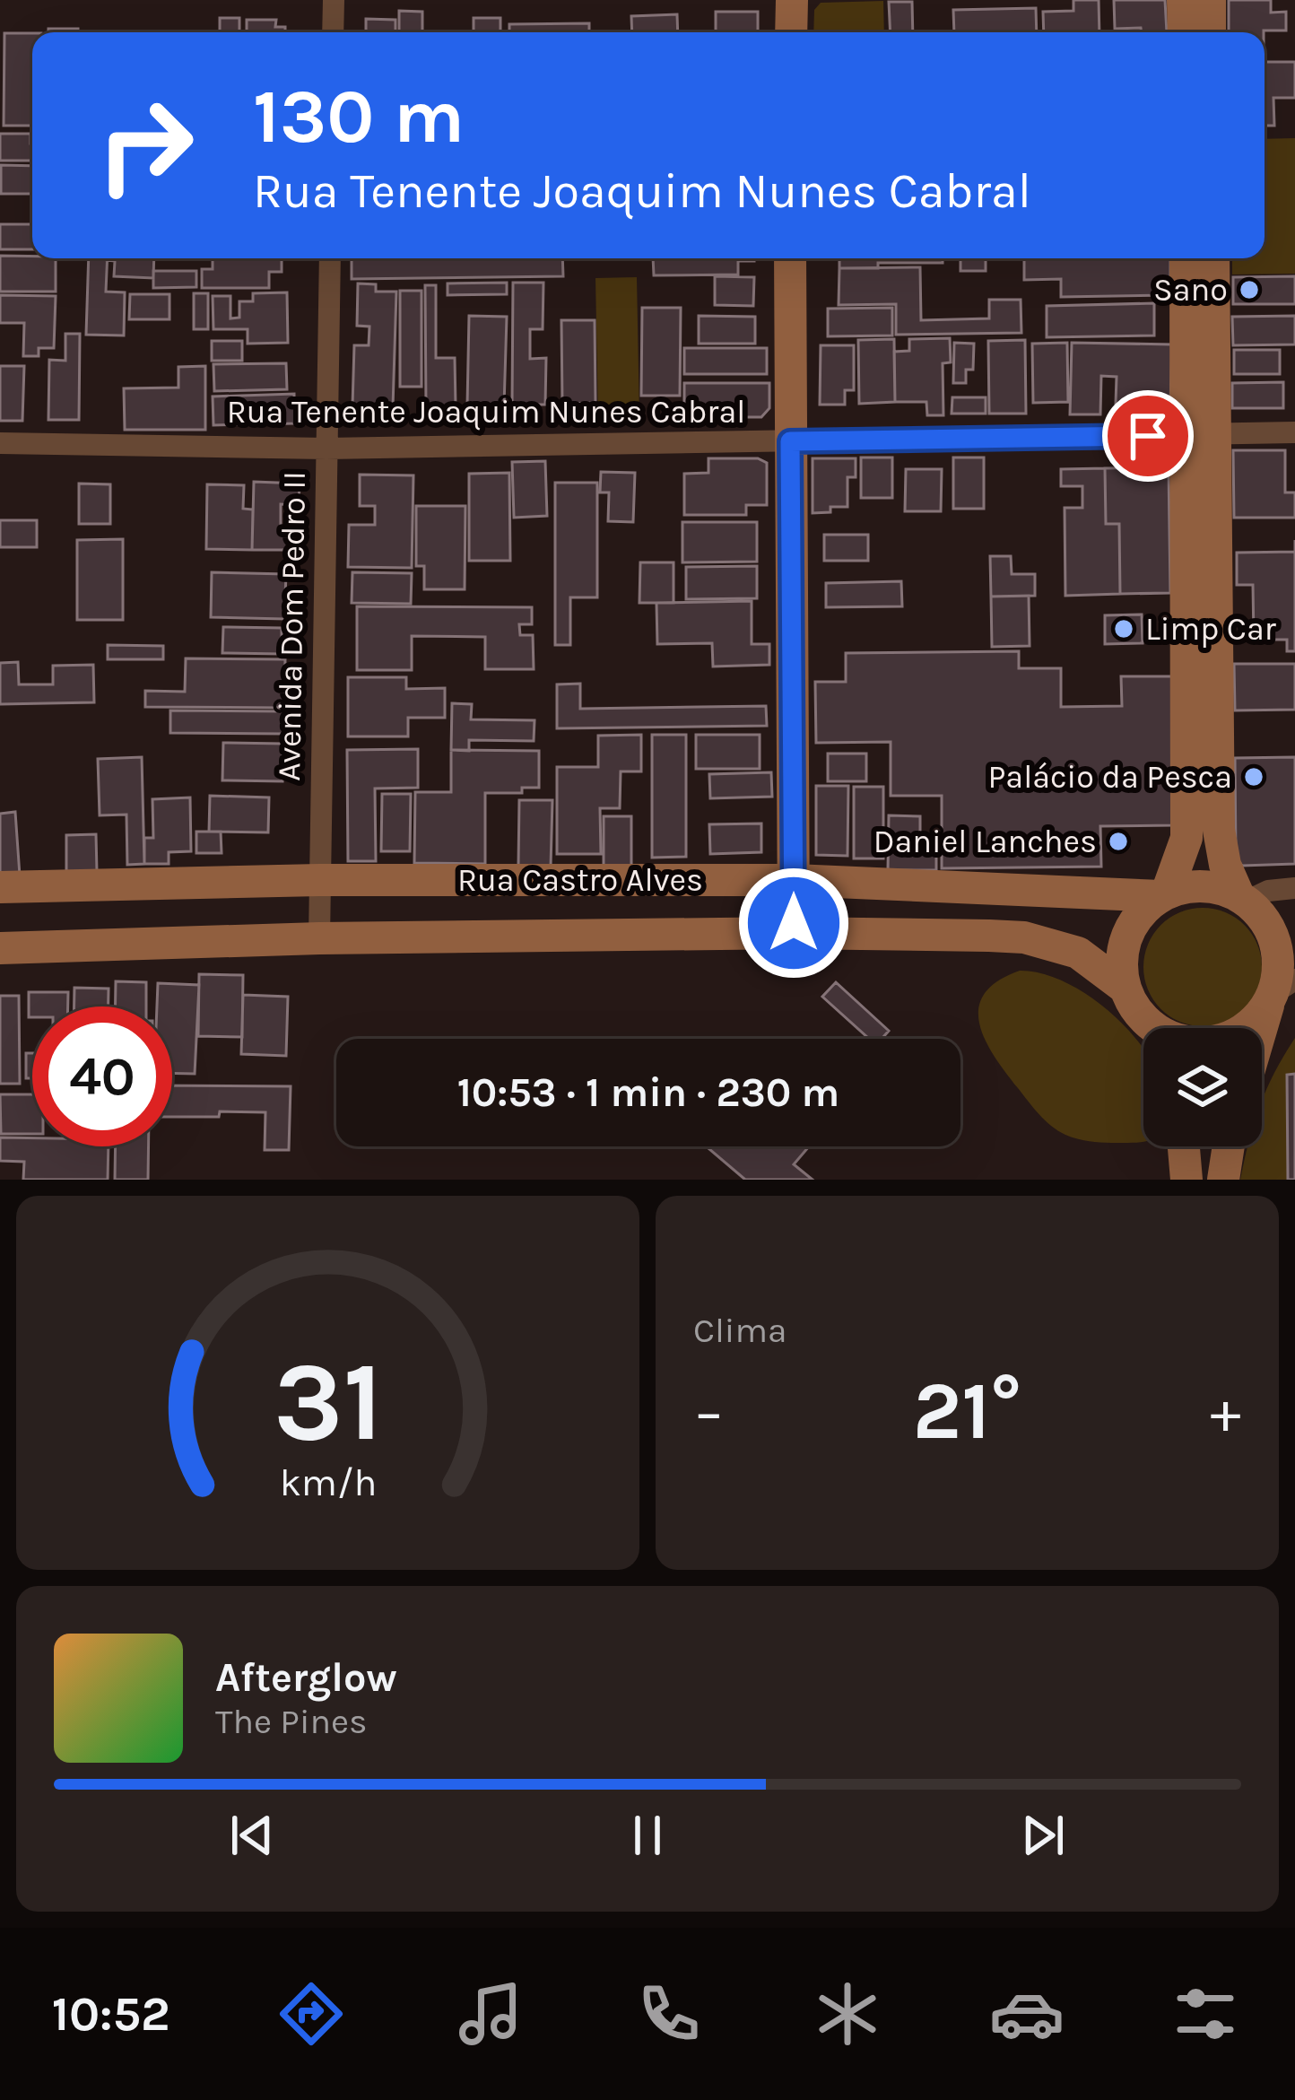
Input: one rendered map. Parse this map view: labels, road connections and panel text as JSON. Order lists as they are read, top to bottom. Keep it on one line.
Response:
{"streets":{"main road":["Rua Castro Alves"],"street":["Rua Tenente Joaquim Nunes Cabral","Avenida Dom Pedro II"]},"crossings":[["Rua Tenente Joaquim Nunes Cabral","Avenida Dom Pedro II"],["Avenida Dom Pedro II","Rua Castro Alves"]],"places":["Sano","Limp Car","Palácio da Pesca","Daniel Lanches"],"page":{"turn":["130 m","Rua Tenente Joaquim Nunes Cabral"],"limit":"40","trip":"10:53 · 1 min · 230 m","tile":"Clima","heat":["−","21°","+"],"song":["Afterglow","The Pines"],"tabs":"10:52","gauge":["31","km/h"]}}
